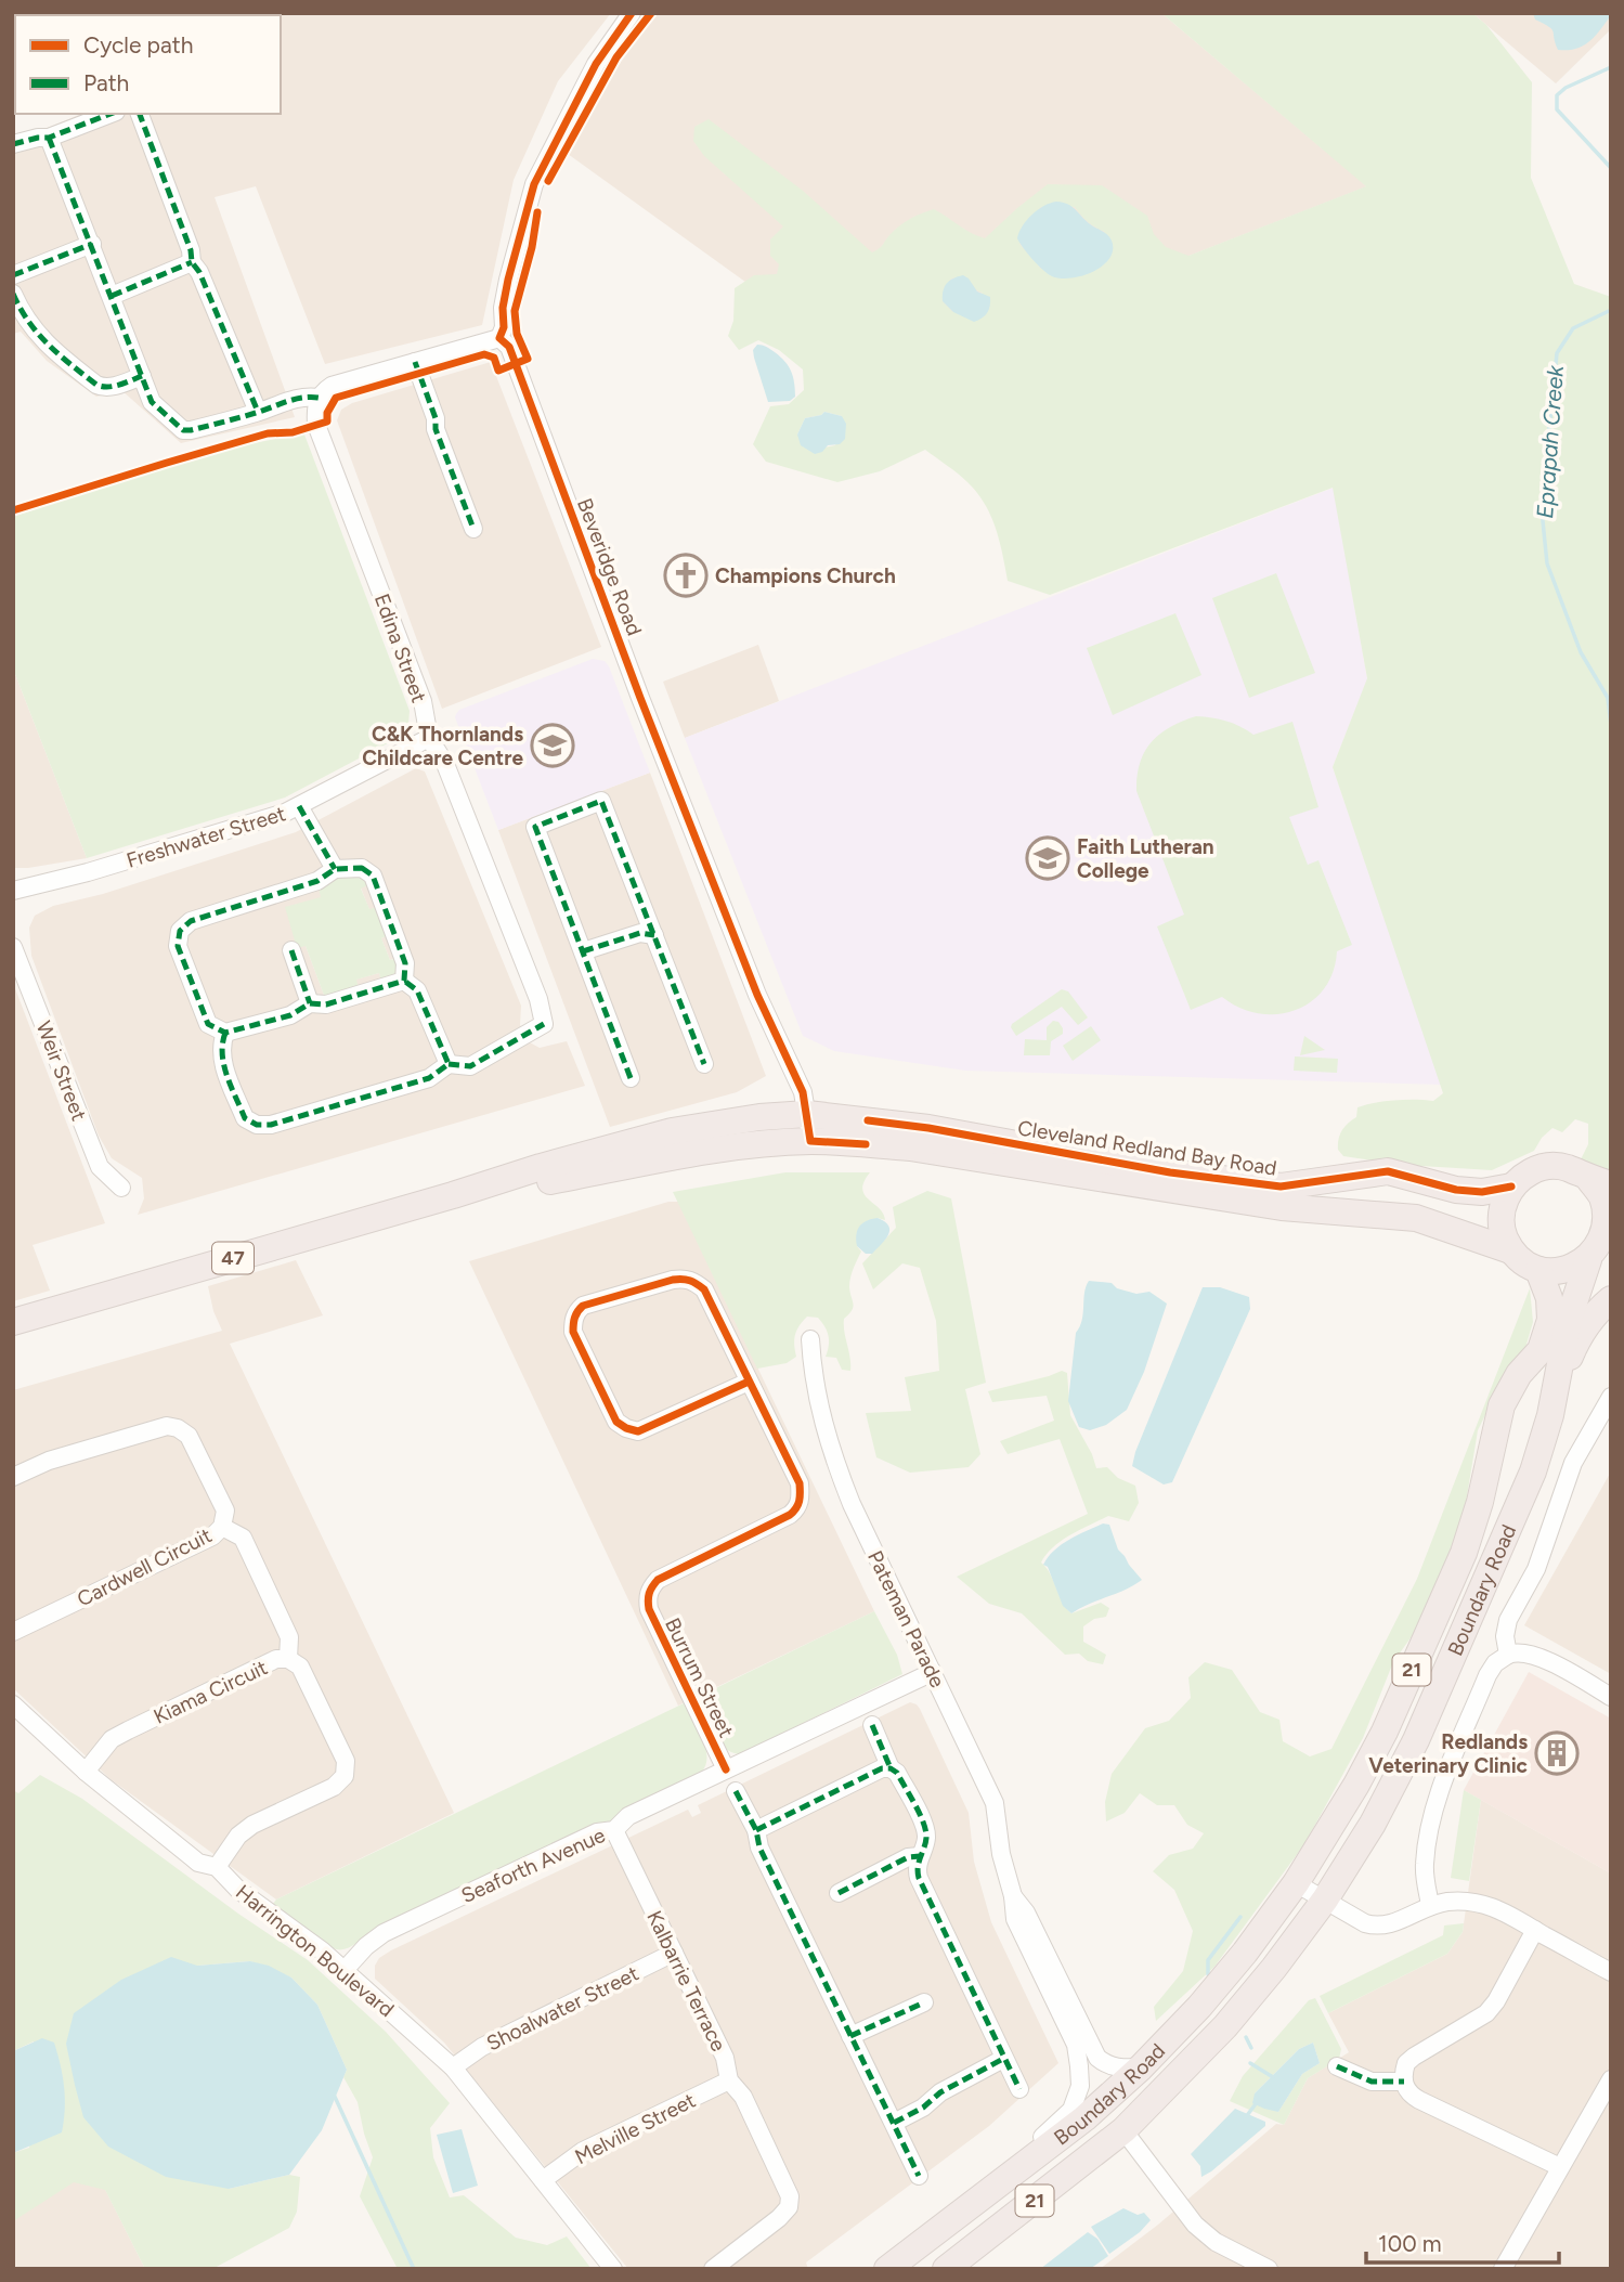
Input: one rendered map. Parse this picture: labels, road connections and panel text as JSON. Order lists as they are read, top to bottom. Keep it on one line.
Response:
{"streets":{"highway":["Cleveland Redland Bay Road","47","Boundary Road","21"],"street":["Beveridge Road","Edina Street","Freshwater Street","Weir Street","Cardwell Circuit","Pateman Parade","Burrum Street","Kiama Circuit","Seaforth Avenue","Harrington Boulevard","Kalbarrie Terrace","Shoalwater Street","Melville Street"]},"crossings":[["Beveridge Road","Cleveland Redland Bay Road"],["Edina Street","Freshwater Street"],["Cleveland Redland Bay Road","Boundary Road"],["Boundary Road","Pateman Parade"],["Boundary Road","21"],["Pateman Parade","Seaforth Avenue"],["Burrum Street","Seaforth Avenue"],["Kiama Circuit","Harrington Boulevard"],["Seaforth Avenue","Harrington Boulevard"],["Seaforth Avenue","Kalbarrie Terrace"],["Harrington Boulevard","Shoalwater Street"],["Harrington Boulevard","Melville Street"],["Kalbarrie Terrace","Shoalwater Street"],["Kalbarrie Terrace","Melville Street"]],"water":["Eprapah Creek"],"places":{"church":["Champions Church"],"school or university":["C&K Thornlands Childcare Centre","Faith Lutheran College"],"building":["Redlands Veterinary Clinic"]},"legend":["Cycle path","Path"],"scale_bar":"100 m"}
